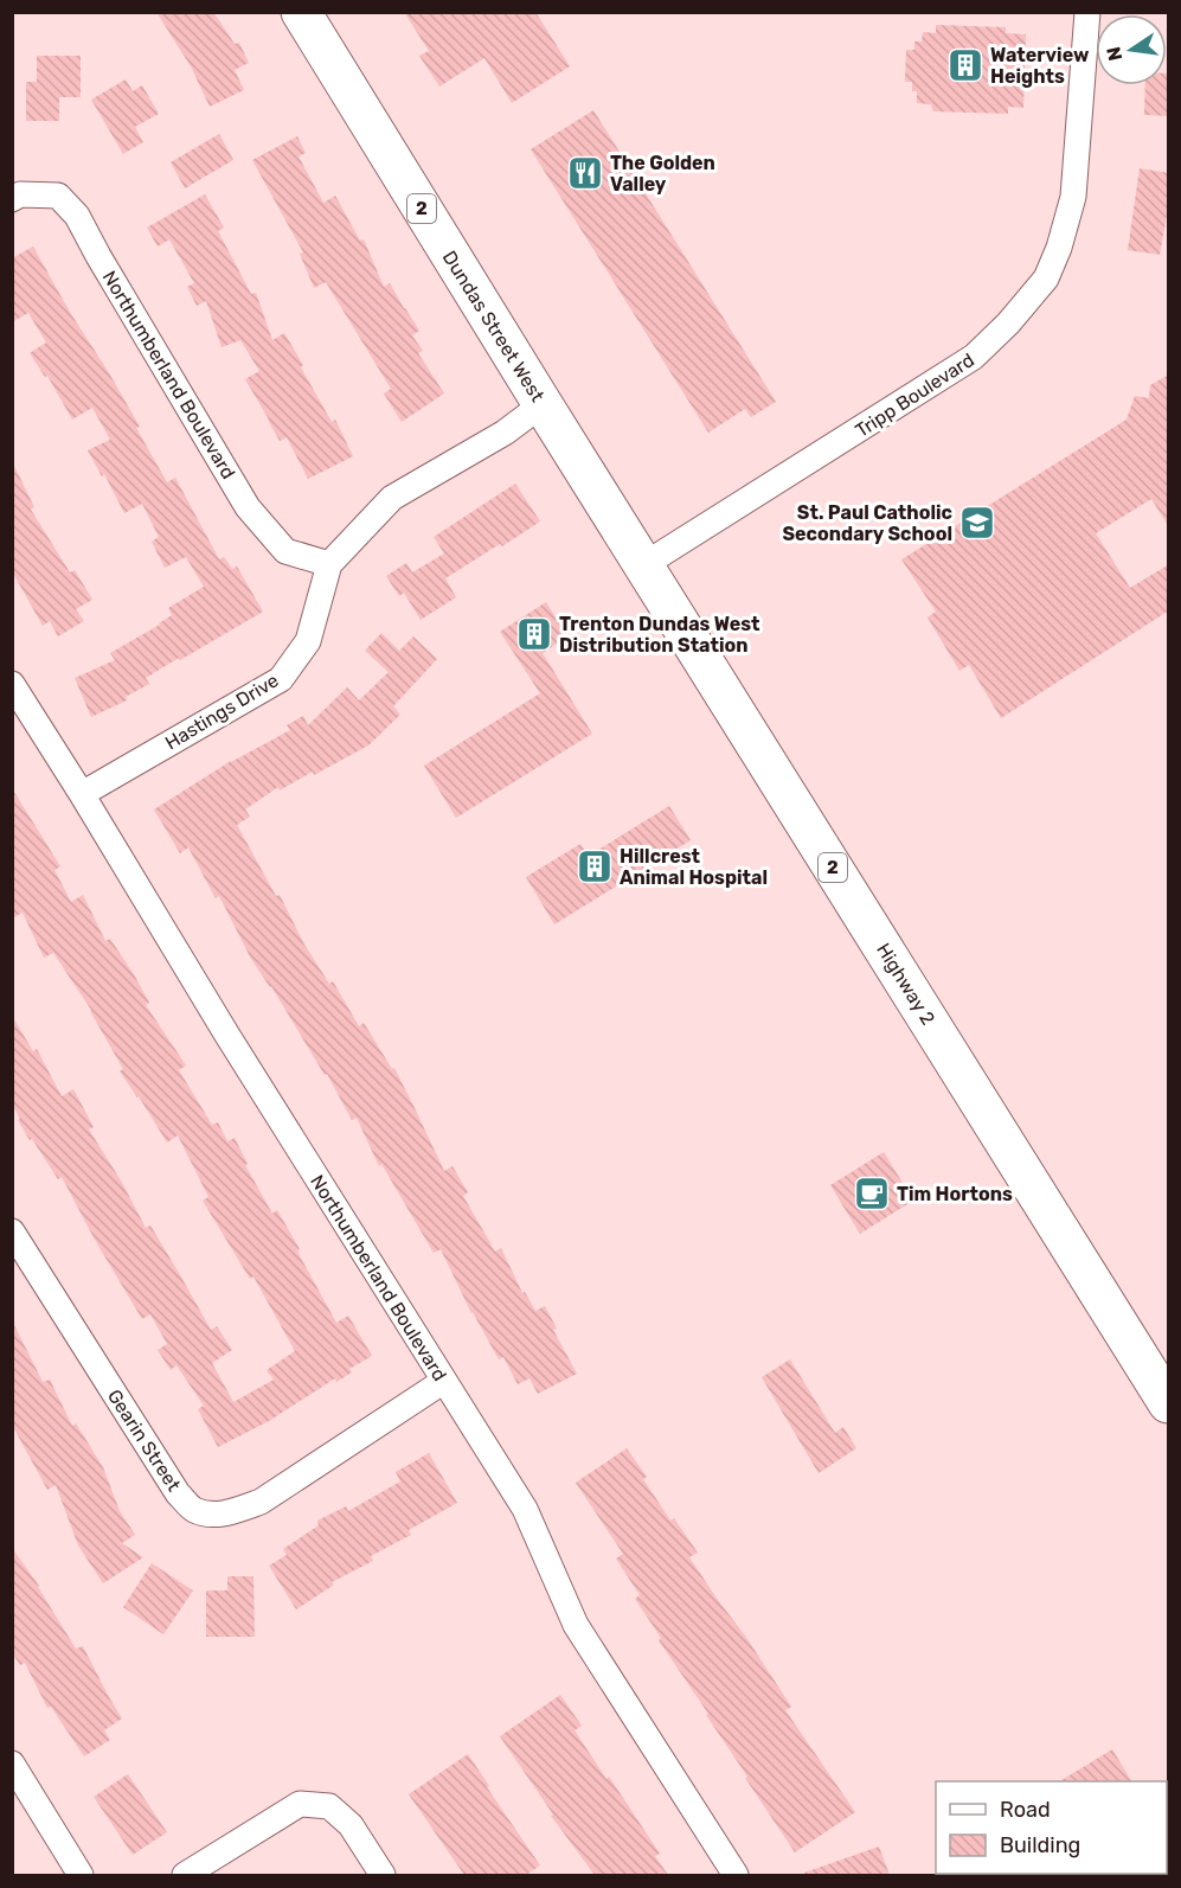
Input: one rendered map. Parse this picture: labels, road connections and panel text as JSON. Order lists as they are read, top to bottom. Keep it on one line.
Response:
{"streets":{"main road":["2","Dundas Street West","Highway 2"],"street":["Northumberland Boulevard","Tripp Boulevard","Hastings Drive","Gearin Street"]},"crossings":[["Dundas Street West","Tripp Boulevard"],["Dundas Street West","Hastings Drive"],["Dundas Street West","Highway 2"],["Northumberland Boulevard","Hastings Drive"],["Northumberland Boulevard","Gearin Street"],["Tripp Boulevard","Highway 2"]],"places":{"building":["Waterview Heights","Trenton Dundas West Distribution Station","Hillcrest Animal Hospital"],"restaurant":["The Golden Valley"],"school or university":["St. Paul Catholic Secondary School"],"cafe":["Tim Hortons"]},"legend":["Road","Building"],"north":"left"}
